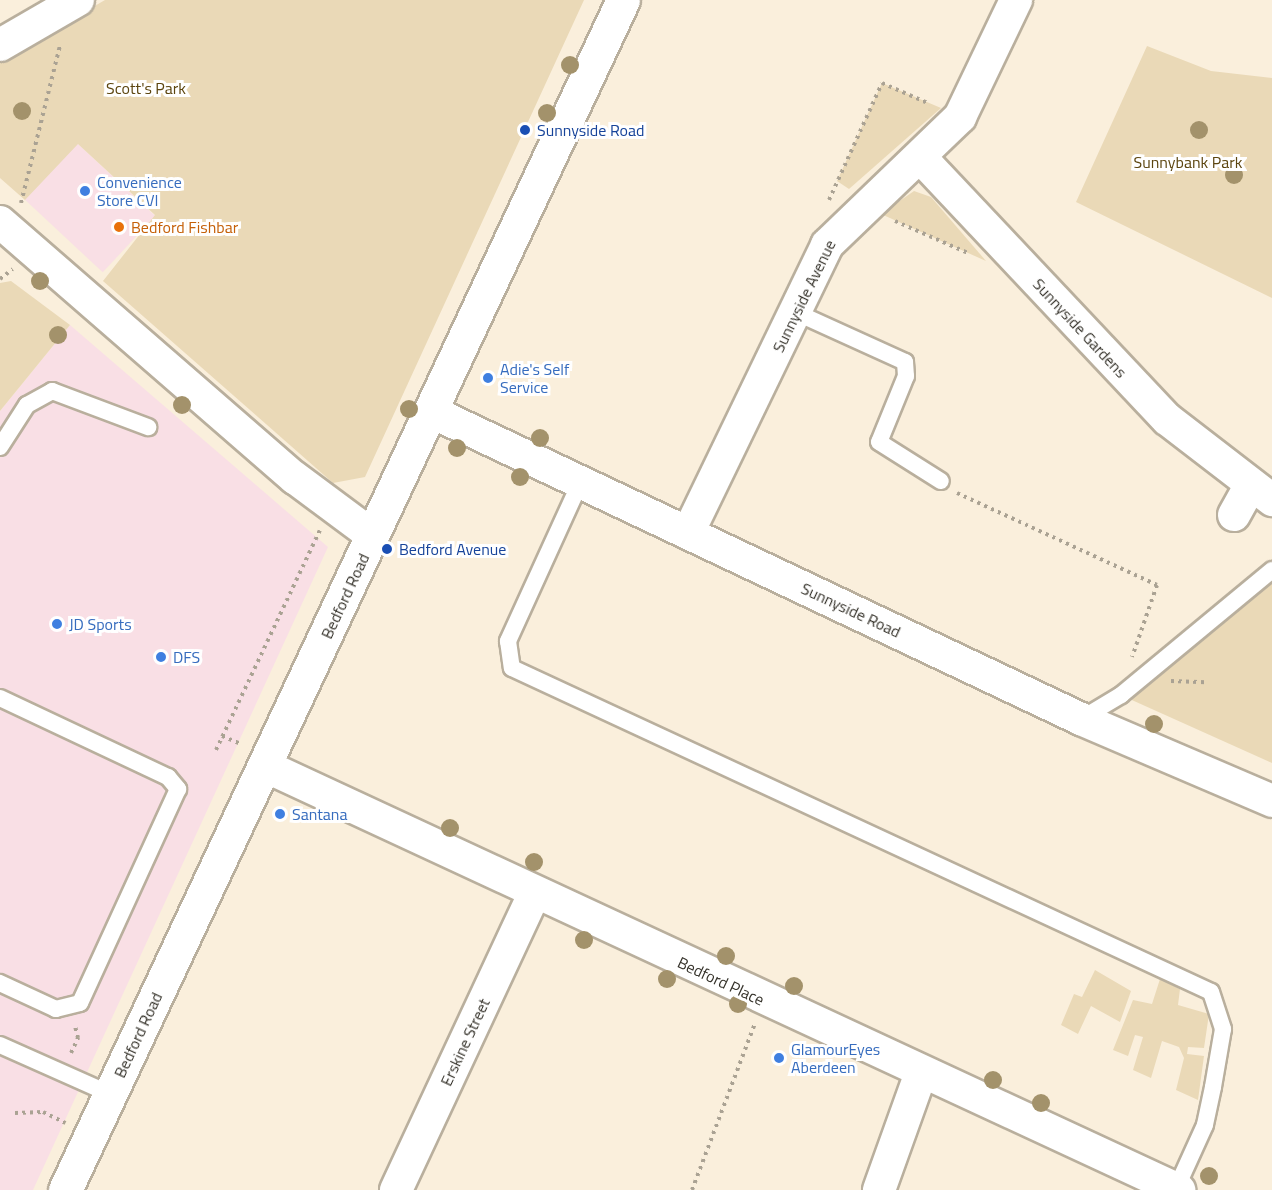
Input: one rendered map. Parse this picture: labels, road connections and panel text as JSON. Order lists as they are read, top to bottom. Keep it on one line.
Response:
{"streets":{"street":["Sunnyside Avenue","Sunnyside Gardens","Bedford Road","Sunnyside Road","Bedford Place","Erskine Street"]},"crossings":[["Sunnyside Avenue","Sunnyside Gardens"],["Sunnyside Avenue","Sunnyside Road"],["Bedford Road","Sunnyside Road"],["Bedford Road","Bedford Place"],["Bedford Place","Erskine Street"]],"parks":["Scott's Park","Sunnybank Park"],"places":["Sunnyside Road","Convenience Store CVI","Bedford Fishbar","Adie's Self Service","Bedford Avenue","JD Sports","DFS","Santana","GlamourEyes Aberdeen"]}
